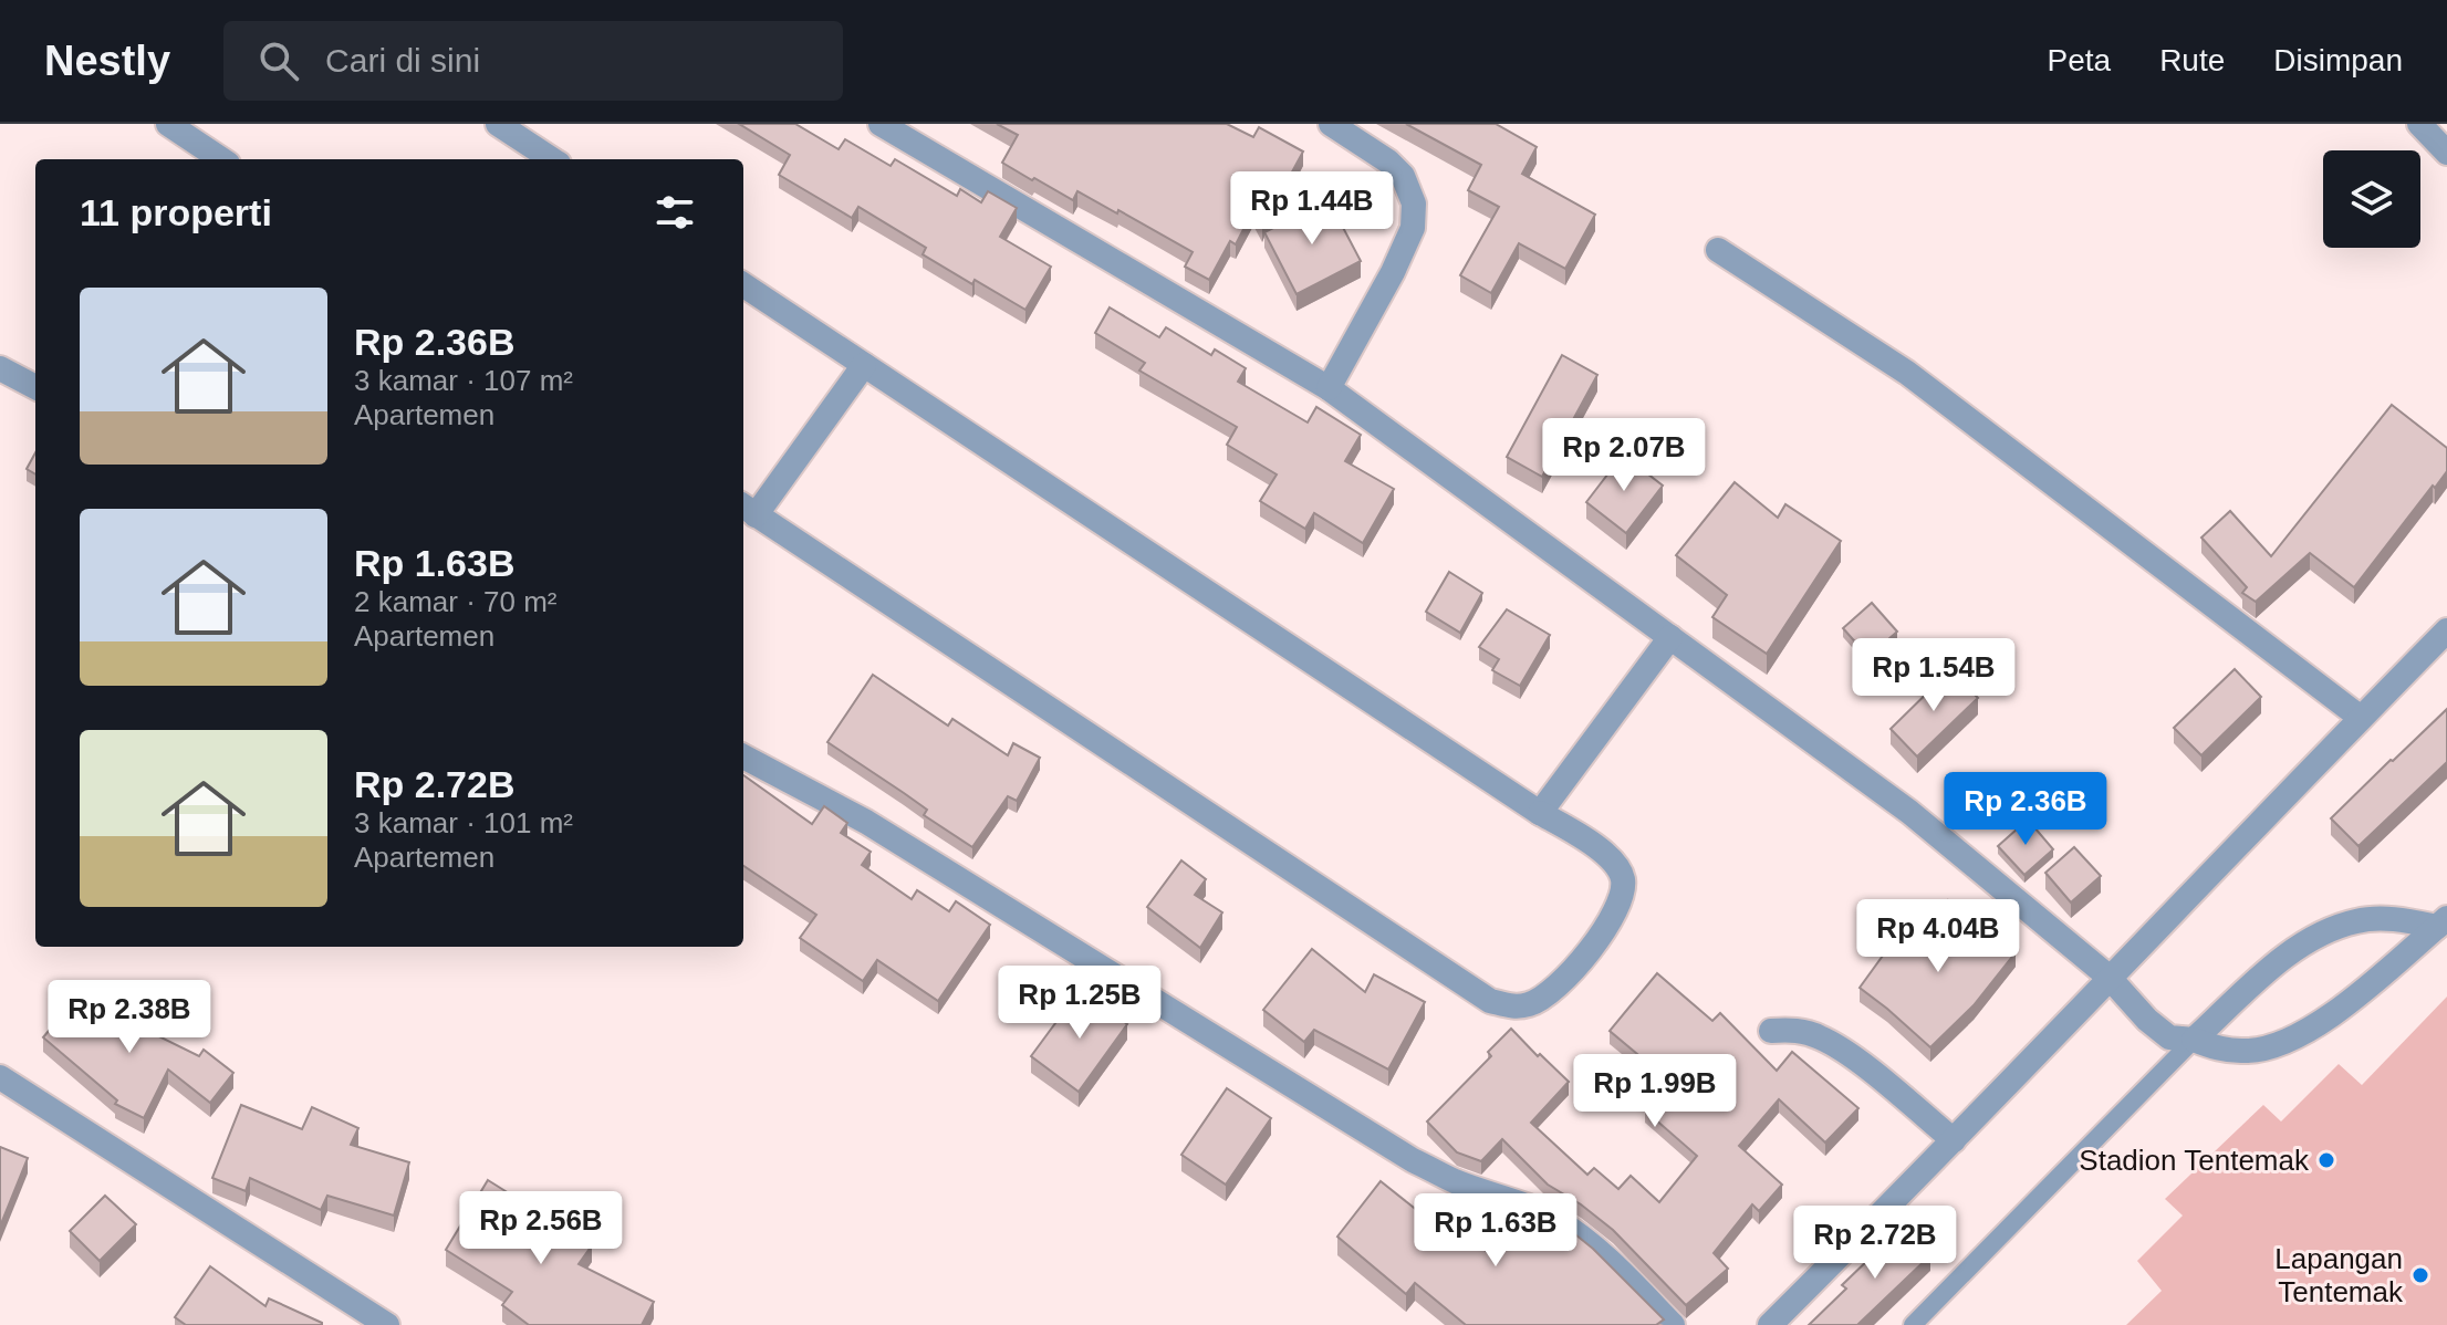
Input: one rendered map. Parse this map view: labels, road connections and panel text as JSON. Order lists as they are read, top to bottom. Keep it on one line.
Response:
{"places":["Stadion Tentemak","Lapangan Tentemak"],"page":{"header":"Nestly","search":"Cari di sini","nav":["Peta","Rute","Disimpan"],"heading":"11 properti","price":["Rp 1.44B","Rp 2.07B","Rp 1.54B","Rp 2.36B","Rp 4.04B","Rp 1.25B","Rp 2.38B","Rp 1.99B","Rp 2.56B","Rp 1.63B","Rp 2.72B"],"list":[{"name":"Rp 2.36B","note":"3 kamar · 107 m² · Apartemen"},{"name":"Rp 1.63B","note":"2 kamar · 70 m² · Apartemen"},{"name":"Rp 2.72B","note":"3 kamar · 101 m² · Apartemen"}]}}
